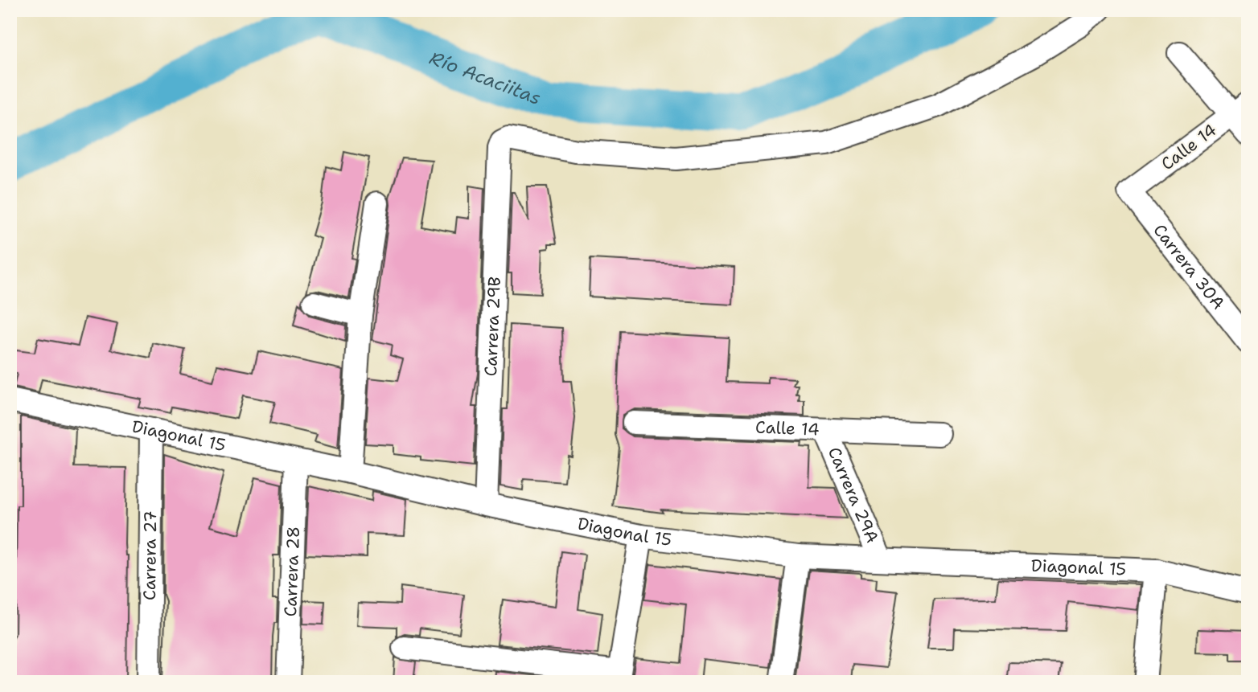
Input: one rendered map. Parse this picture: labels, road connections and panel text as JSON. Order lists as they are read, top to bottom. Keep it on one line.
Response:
{"streets":{"street":["Calle 14","Carrera 30A","Carrera 29B","Diagonal 15","Carrera 29A","Carrera 27","Carrera 28"]},"crossings":[["Calle 14","Carrera 30A"],["Calle 14","Carrera 29A"],["Carrera 29B","Diagonal 15"],["Diagonal 15","Carrera 29A"],["Diagonal 15","Carrera 27"],["Diagonal 15","Carrera 28"]],"water":["Río Acaciitas"]}
